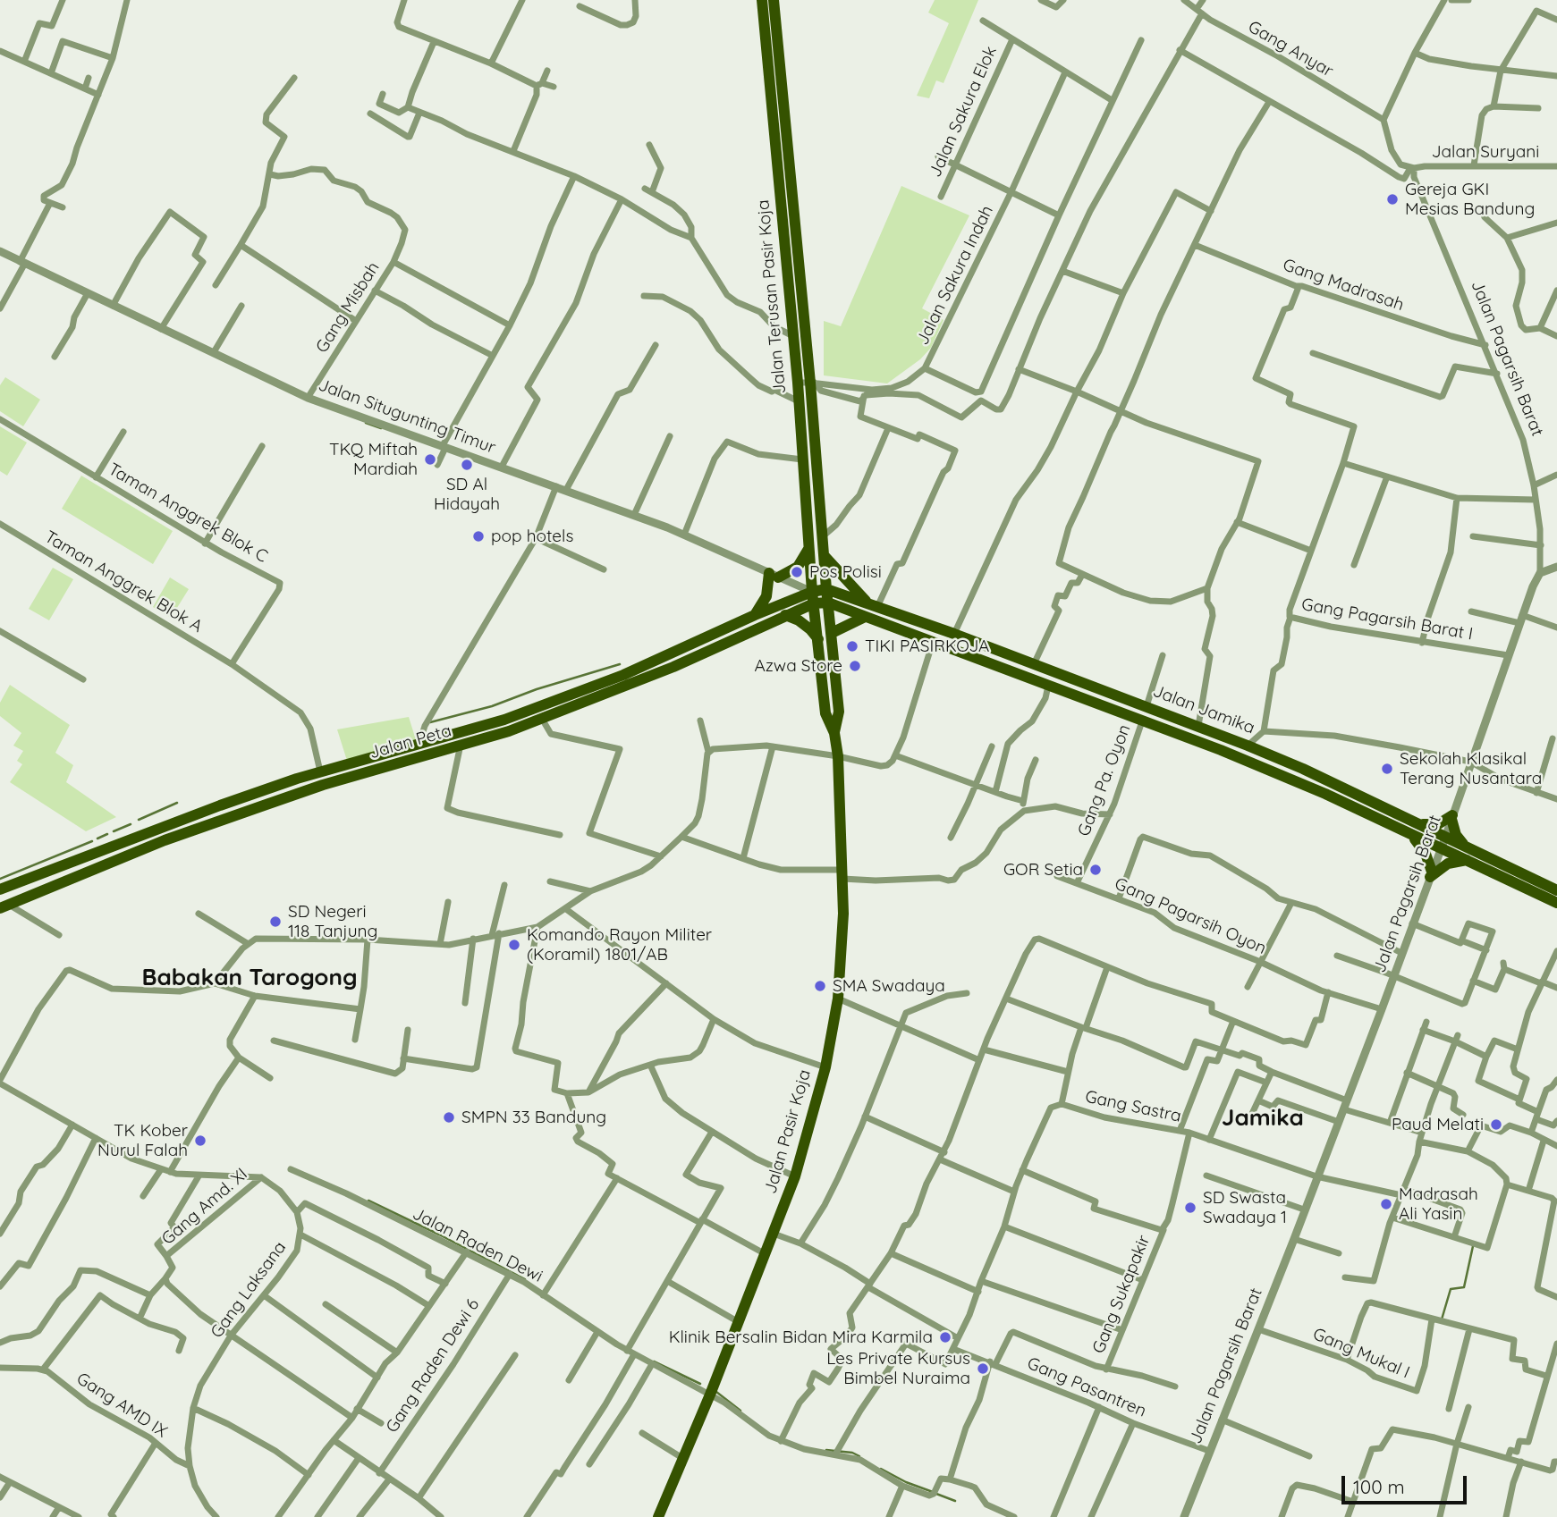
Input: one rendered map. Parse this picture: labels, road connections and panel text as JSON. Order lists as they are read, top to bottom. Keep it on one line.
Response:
{"streets":{"main road":["Jalan Terusan Pasir Koja","Jalan Jamika","Jalan Peta","Jalan Pasir Koja"],"street":["Gang Anyar","Jalan Sakura Elok","Jalan Suryani","Jalan Sakura Indah","Gang Madrasah","Gang Misbah","Jalan Pagarsih Barat","Jalan Situgunting Timur","Taman Anggrek Blok C","Taman Anggrek Blok A","Gang Pagarsih Barat I","Gang Pa. Oyon","Gang Pagarsih Oyon","Gang Sastra","Gang Amd. XI","Jalan Raden Dewi","Gang Laksana","Gang Sukapakir","Gang Mukal I","Gang Raden Dewi 6","Gang Pasantren","Gang AMD IX"]},"crossings":[["Jalan Suryani","Jalan Pagarsih Barat"],["Jalan Sakura Indah","Jalan Terusan Pasir Koja"],["Gang Madrasah","Jalan Pagarsih Barat"],["Gang Madrasah","Gang Pagarsih Barat I"],["Jalan Terusan Pasir Koja","Jalan Situgunting Timur"],["Jalan Terusan Pasir Koja","Jalan Jamika"],["Jalan Terusan Pasir Koja","Jalan Peta"],["Jalan Terusan Pasir Koja","Jalan Pasir Koja"],["Gang Misbah","Jalan Situgunting Timur"],["Jalan Pagarsih Barat","Gang Pagarsih Barat I"],["Jalan Pagarsih Barat","Jalan Jamika"],["Jalan Pagarsih Barat","Gang Pagarsih Oyon"],["Jalan Pagarsih Barat","Gang Sastra"],["Jalan Pagarsih Barat","Gang Mukal I"],["Jalan Pagarsih Barat","Gang Pasantren"],["Jalan Situgunting Timur","Jalan Peta"],["Jalan Situgunting Timur","Jalan Pasir Koja"],["Taman Anggrek Blok C","Taman Anggrek Blok A"],["Taman Anggrek Blok A","Jalan Peta"],["Jalan Jamika","Jalan Peta"],["Jalan Jamika","Gang Pa. Oyon"],["Jalan Jamika","Jalan Pasir Koja"],["Jalan Peta","Jalan Pasir Koja"],["Gang Pa. Oyon","Gang Pagarsih Oyon"],["Gang Sastra","Gang Sukapakir"],["Jalan Pasir Koja","Jalan Raden Dewi"],["Jalan Raden Dewi","Gang Raden Dewi 6"],["Gang Laksana","Gang AMD IX"]],"districts":["Babakan Tarogong","Jamika"],"places":["Gereja GKI Mesias Bandung","TKQ Miftah Mardiah","SD Al Hidayah","pop hotels","Pos Polisi","TIKI PASIRKOJA","Azwa Store","Sekolah Klasikal Terang Nusantara","GOR Setia","SD Negeri 118 Tanjung","Komando Rayon Militer (Koramil) 1801/AB","SMA Swadaya","SMPN 33 Bandung","Paud Melati","TK Kober Nurul Falah","Madrasah Ali Yasin","SD Swasta Swadaya 1","Klinik Bersalin Bidan Mira Karmila","Les Private Kursus Bimbel Nuraima"],"scale_bar":"100 m"}
